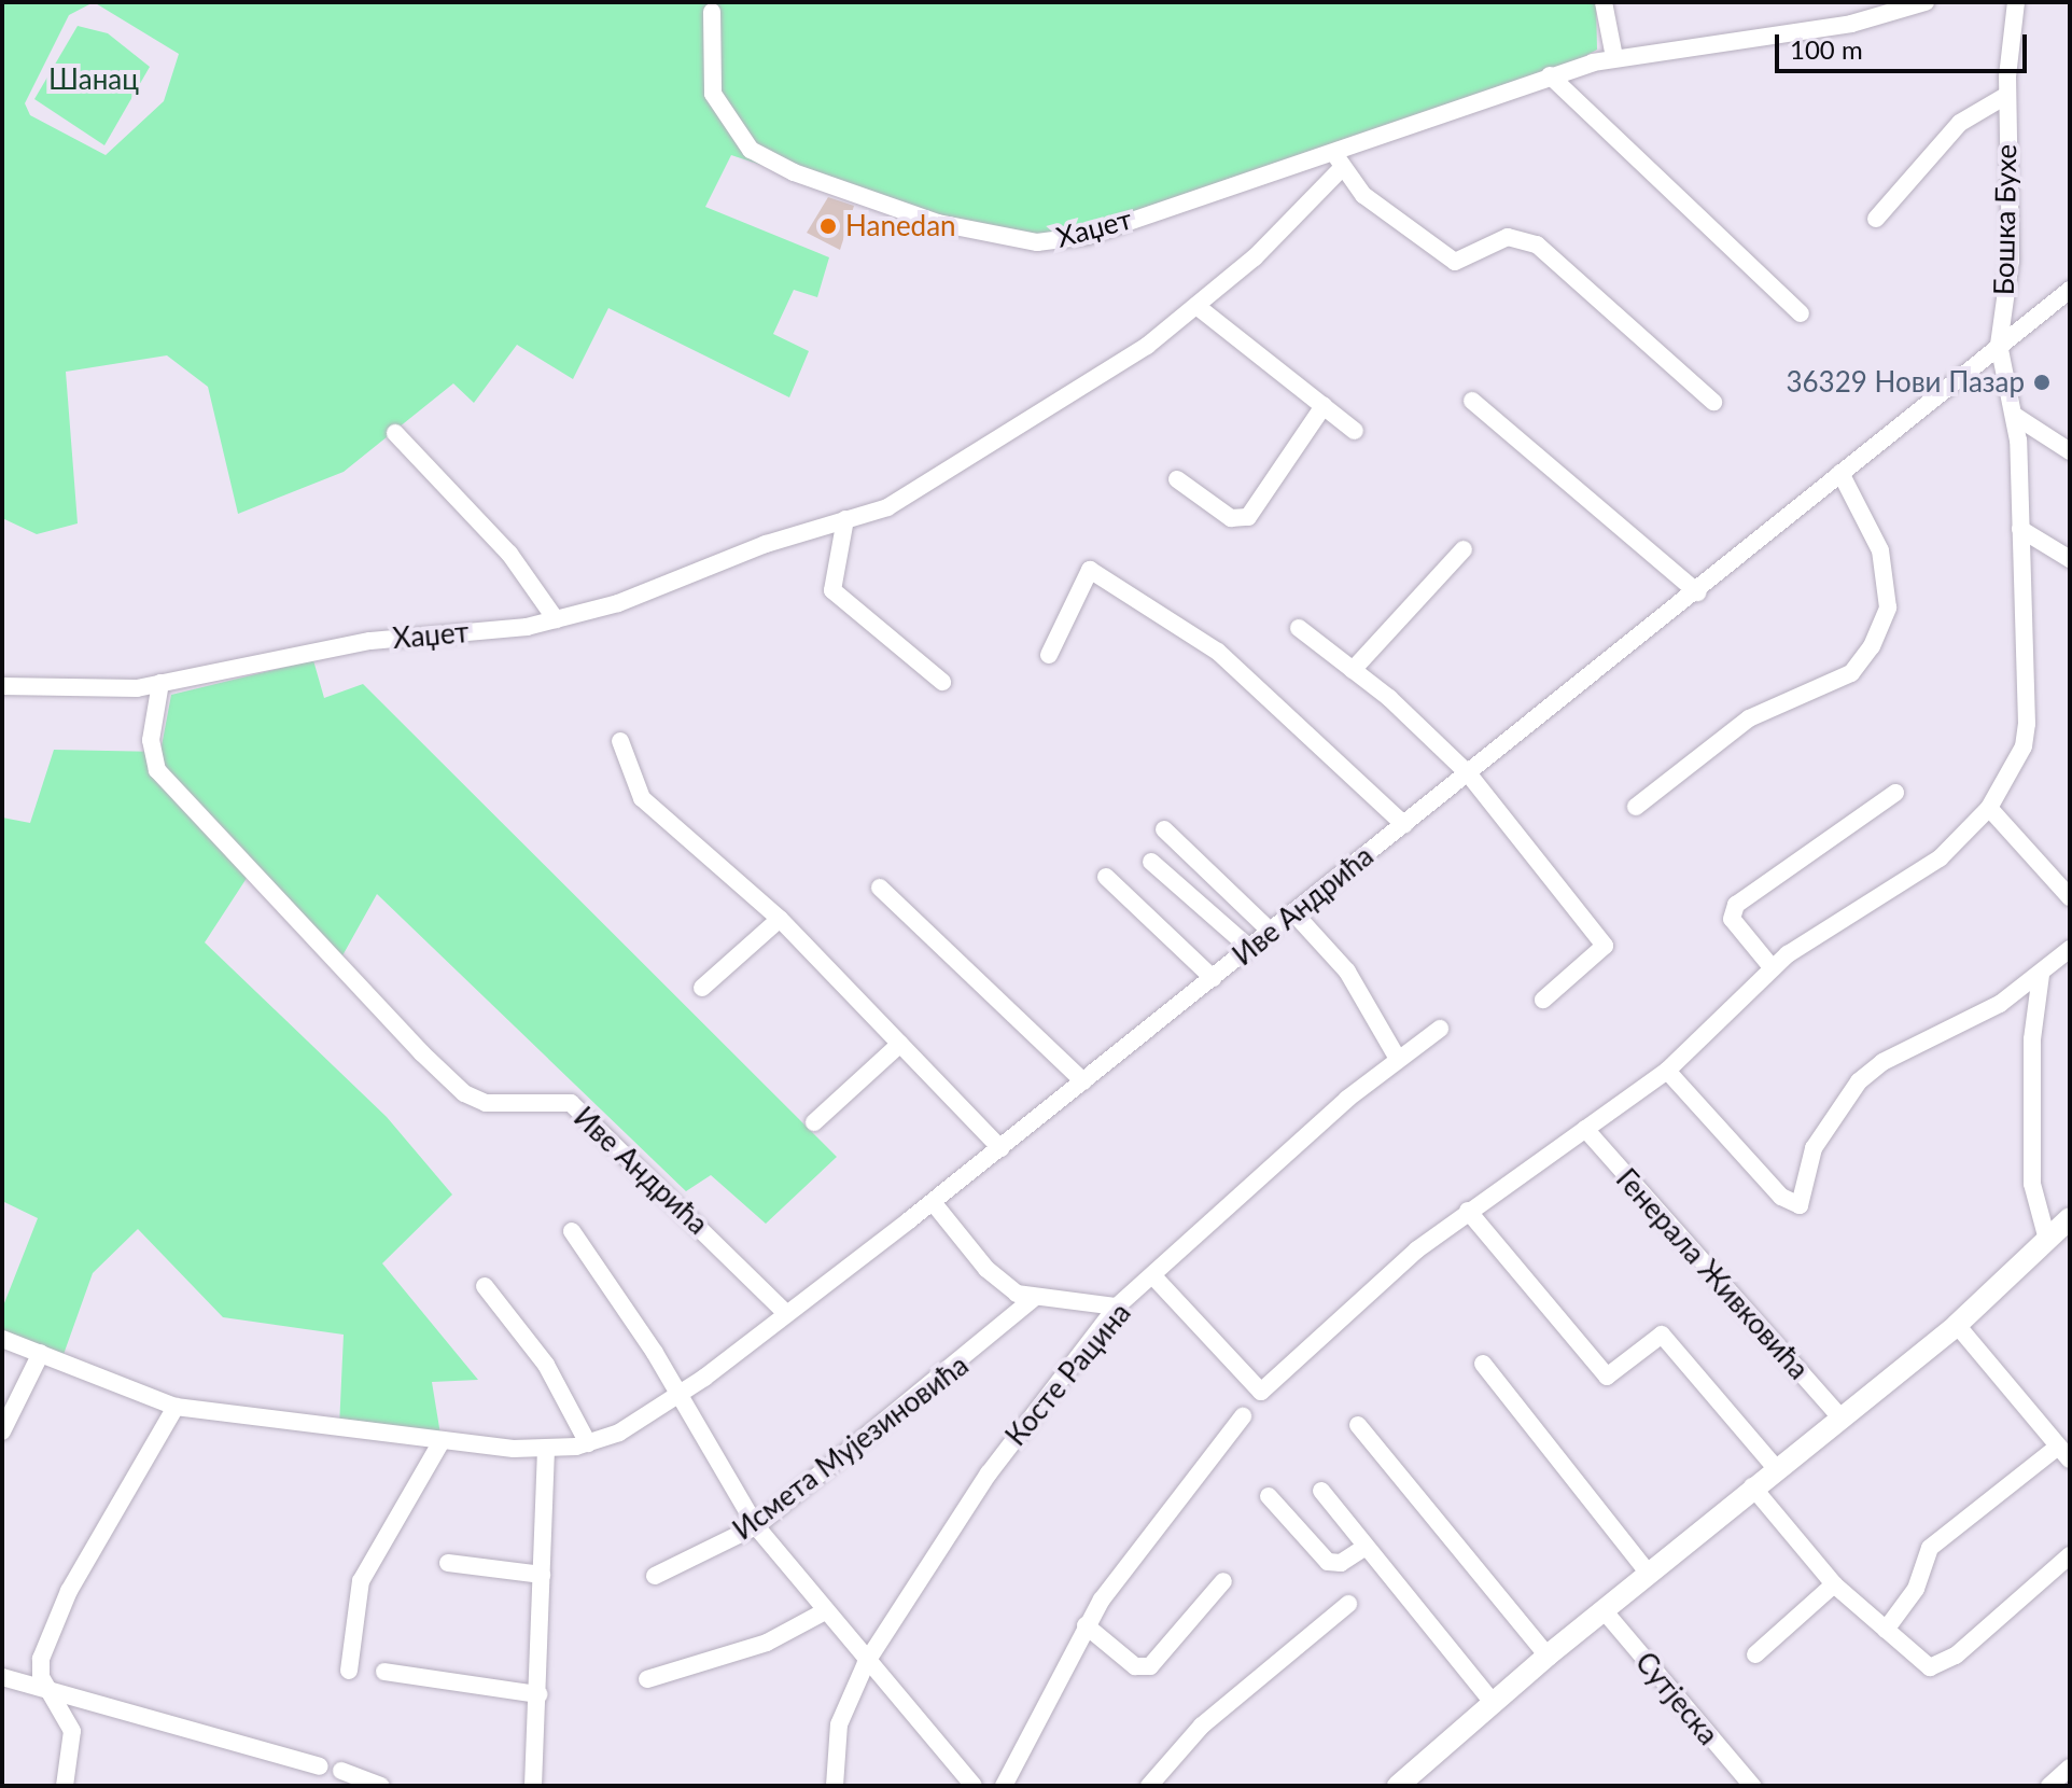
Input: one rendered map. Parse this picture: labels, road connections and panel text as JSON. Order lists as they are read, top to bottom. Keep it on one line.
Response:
{"streets":{"street":["Бошка Бухе","Хаџет","Иве Андрића","Генерала Живковића","Косте Рацина","Исмета Мујезиновића","Сутјеска"]},"crossings":[["Бошка Бухе","Иве Андрића"],["Хаџет","Иве Андрића"]],"parks":["Шанац"],"places":["Hanedan","36329 Нови Пазар"],"scale_bar":"100 m"}
